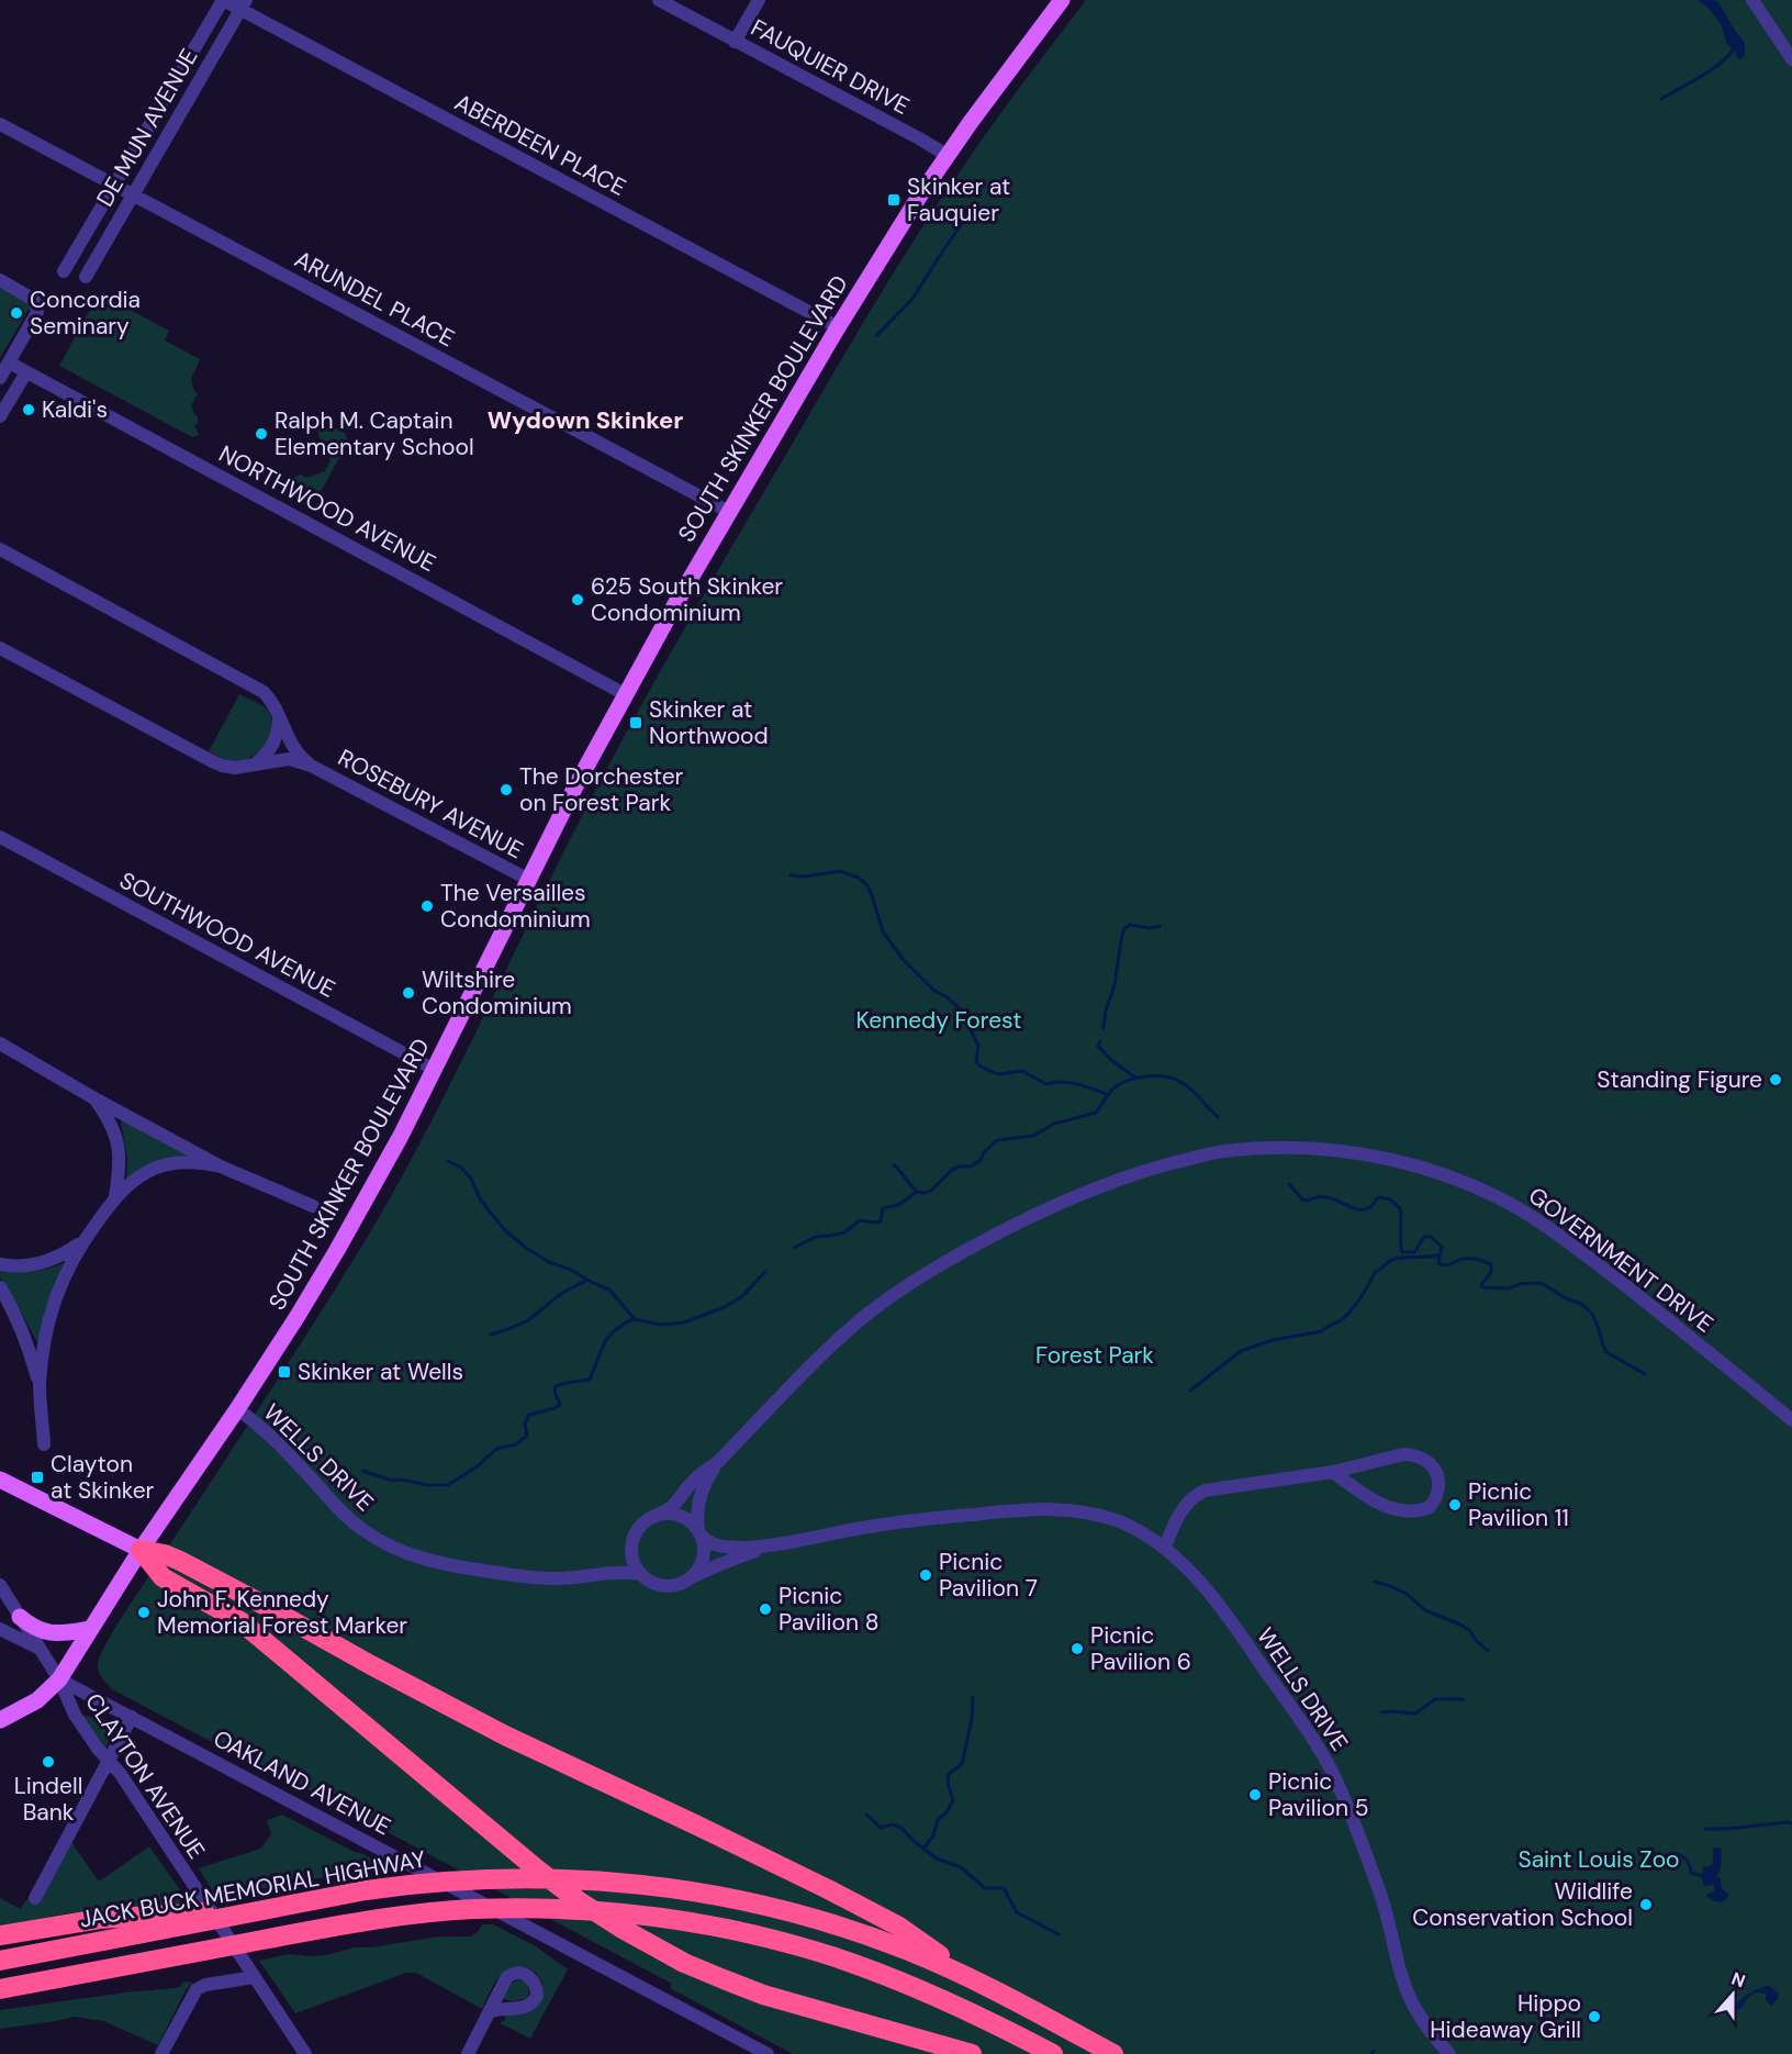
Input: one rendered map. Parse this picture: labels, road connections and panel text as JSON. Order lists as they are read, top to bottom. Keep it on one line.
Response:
{"streets":{"highway":["JACK BUCK MEMORIAL HIGHWAY"],"main road":["SOUTH SKINKER BOULEVARD"],"street":["FAUQUIER DRIVE","DE MUN AVENUE","ABERDEEN PLACE","ARUNDEL PLACE","NORTHWOOD AVENUE","ROSEBURY AVENUE","SOUTHWOOD AVENUE","GOVERNMENT DRIVE","WELLS DRIVE","CLAYTON AVENUE","OAKLAND AVENUE"]},"crossings":[["FAUQUIER DRIVE","SOUTH SKINKER BOULEVARD"],["DE MUN AVENUE","ABERDEEN PLACE"],["DE MUN AVENUE","ARUNDEL PLACE"],["ABERDEEN PLACE","SOUTH SKINKER BOULEVARD"],["ARUNDEL PLACE","SOUTH SKINKER BOULEVARD"],["SOUTH SKINKER BOULEVARD","NORTHWOOD AVENUE"],["SOUTH SKINKER BOULEVARD","ROSEBURY AVENUE"],["SOUTH SKINKER BOULEVARD","SOUTHWOOD AVENUE"],["SOUTH SKINKER BOULEVARD","WELLS DRIVE"],["SOUTH SKINKER BOULEVARD","CLAYTON AVENUE"],["SOUTH SKINKER BOULEVARD","OAKLAND AVENUE"],["GOVERNMENT DRIVE","WELLS DRIVE"],["CLAYTON AVENUE","OAKLAND AVENUE"]],"districts":["Wydown Skinker"],"parks":["Kennedy Forest","Forest Park","Saint Louis Zoo"],"places":{"transit":["Skinker at Fauquier","Skinker at Northwood","Skinker at Wells","Clayton at Skinker"],"other":["Concordia Seminary","Kaldi's","Ralph M. Captain Elementary School","625 South Skinker Condominium","The Dorchester on Forest Park","The Versailles Condominium","Wiltshire Condominium","Standing Figure","Picnic Pavilion 11","Picnic Pavilion 7","Picnic Pavilion 8","John F. Kennedy Memorial Forest Marker","Picnic Pavilion 6","Lindell Bank","Picnic Pavilion 5","Wildlife Conservation School","Hippo Hideaway Grill"]},"north":"top"}
